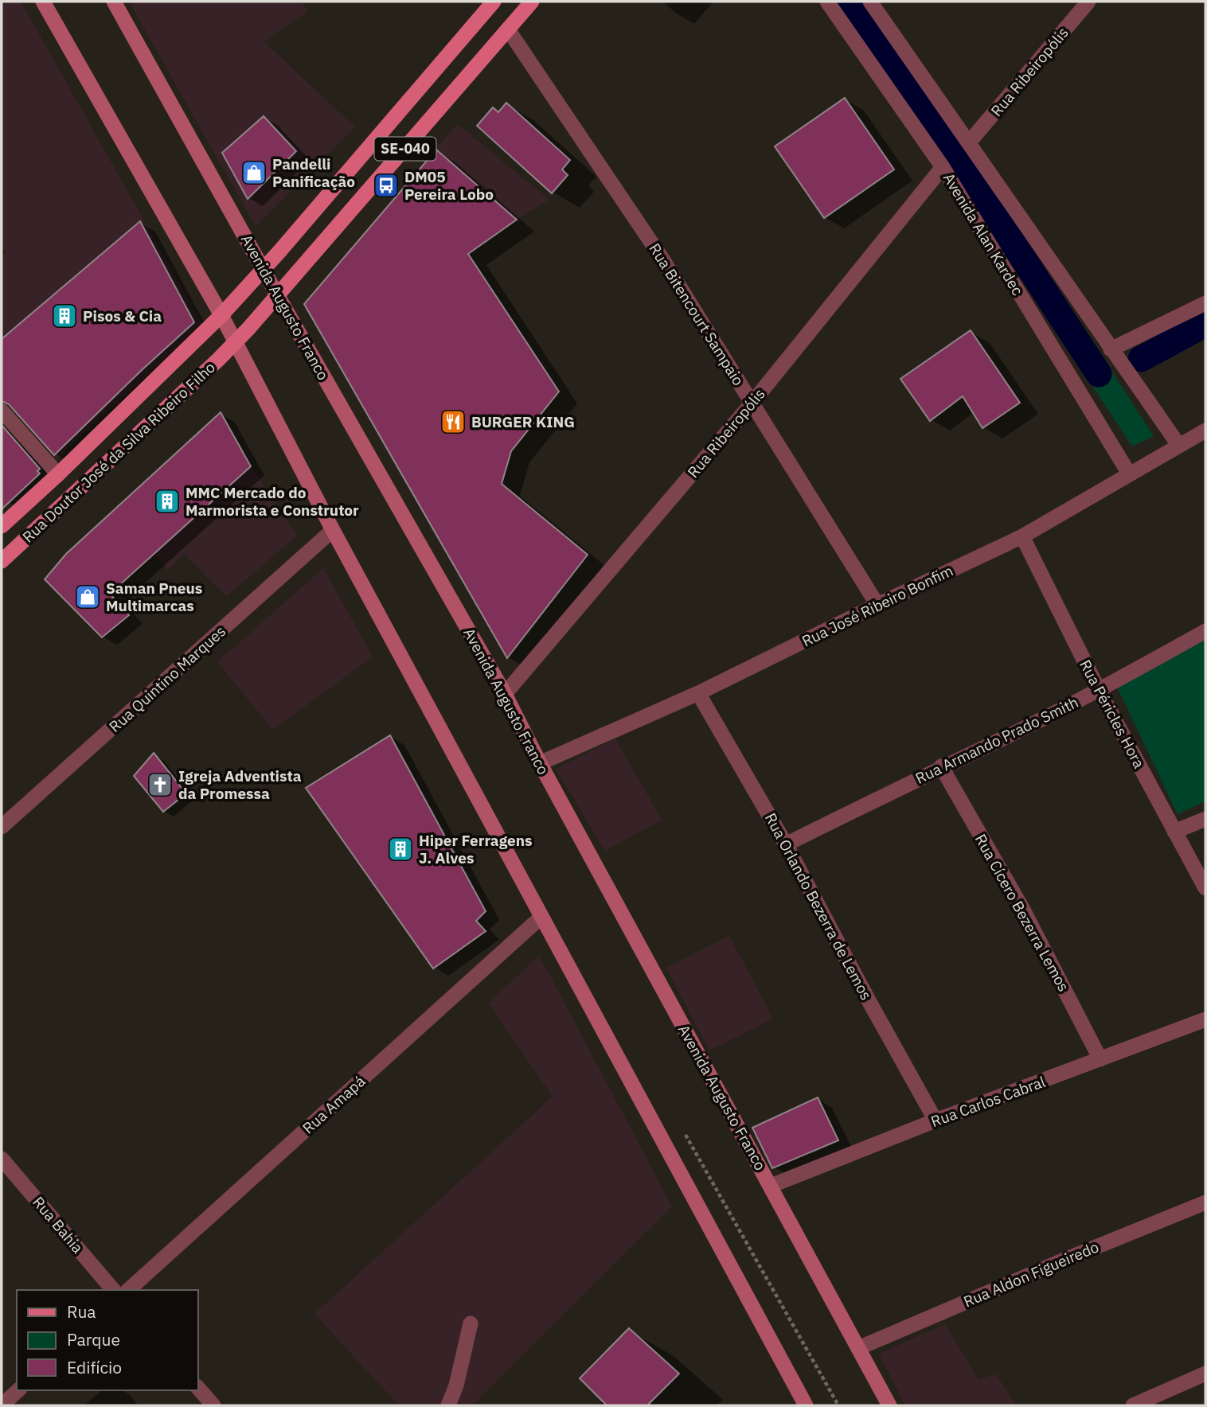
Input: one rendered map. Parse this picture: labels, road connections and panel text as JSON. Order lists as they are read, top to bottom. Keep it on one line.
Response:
{"streets":{"main road":["SE-040","Avenida Augusto Franco","Rua Doutor José da Silva Ribeiro Filho"],"street":["Rua Ribeiropólis","Avenida Alan Kardec","Rua Bitencourt Sampaio","Rua José Ribeiro Bonfim","Rua Quintino Marques","Rua Péricles Hora","Rua Armando Prado Smith","Rua Orlando Bezerra de Lemos","Rua Cícero Bezerra Lemos","Rua Carlos Cabral","Rua Amapá","Rua Bahia","Rua Aldon Figueiredo"]},"crossings":[["Rua Ribeiropólis","Avenida Alan Kardec"],["Rua Ribeiropólis","Avenida Augusto Franco"],["Rua Ribeiropólis","Rua Bitencourt Sampaio"],["SE-040","Avenida Augusto Franco"],["SE-040","Rua Bitencourt Sampaio"],["SE-040","Rua Doutor José da Silva Ribeiro Filho"],["Avenida Alan Kardec","Rua José Ribeiro Bonfim"],["Avenida Augusto Franco","Rua José Ribeiro Bonfim"],["Avenida Augusto Franco","Rua Carlos Cabral"],["Avenida Augusto Franco","Rua Aldon Figueiredo"],["Rua Bitencourt Sampaio","Rua José Ribeiro Bonfim"],["Rua José Ribeiro Bonfim","Rua Péricles Hora"],["Rua José Ribeiro Bonfim","Rua Orlando Bezerra de Lemos"],["Rua Péricles Hora","Rua Armando Prado Smith"],["Rua Armando Prado Smith","Rua Orlando Bezerra de Lemos"],["Rua Armando Prado Smith","Rua Cícero Bezerra Lemos"],["Rua Orlando Bezerra de Lemos","Rua Carlos Cabral"],["Rua Cícero Bezerra Lemos","Rua Carlos Cabral"]],"places":{"shop":["Pandelli Panificação","Saman Pneus Multimarcas"],"bus stop":["DM05 Pereira Lobo"],"building":["Pisos & Cia","MMC Mercado do Marmorista e Construtor","Hiper Ferragens J. Alves"],"restaurant":["BURGER KING"],"church":["Igreja Adventista da Promessa"]},"legend":["Rua","Parque","Edifício"]}
